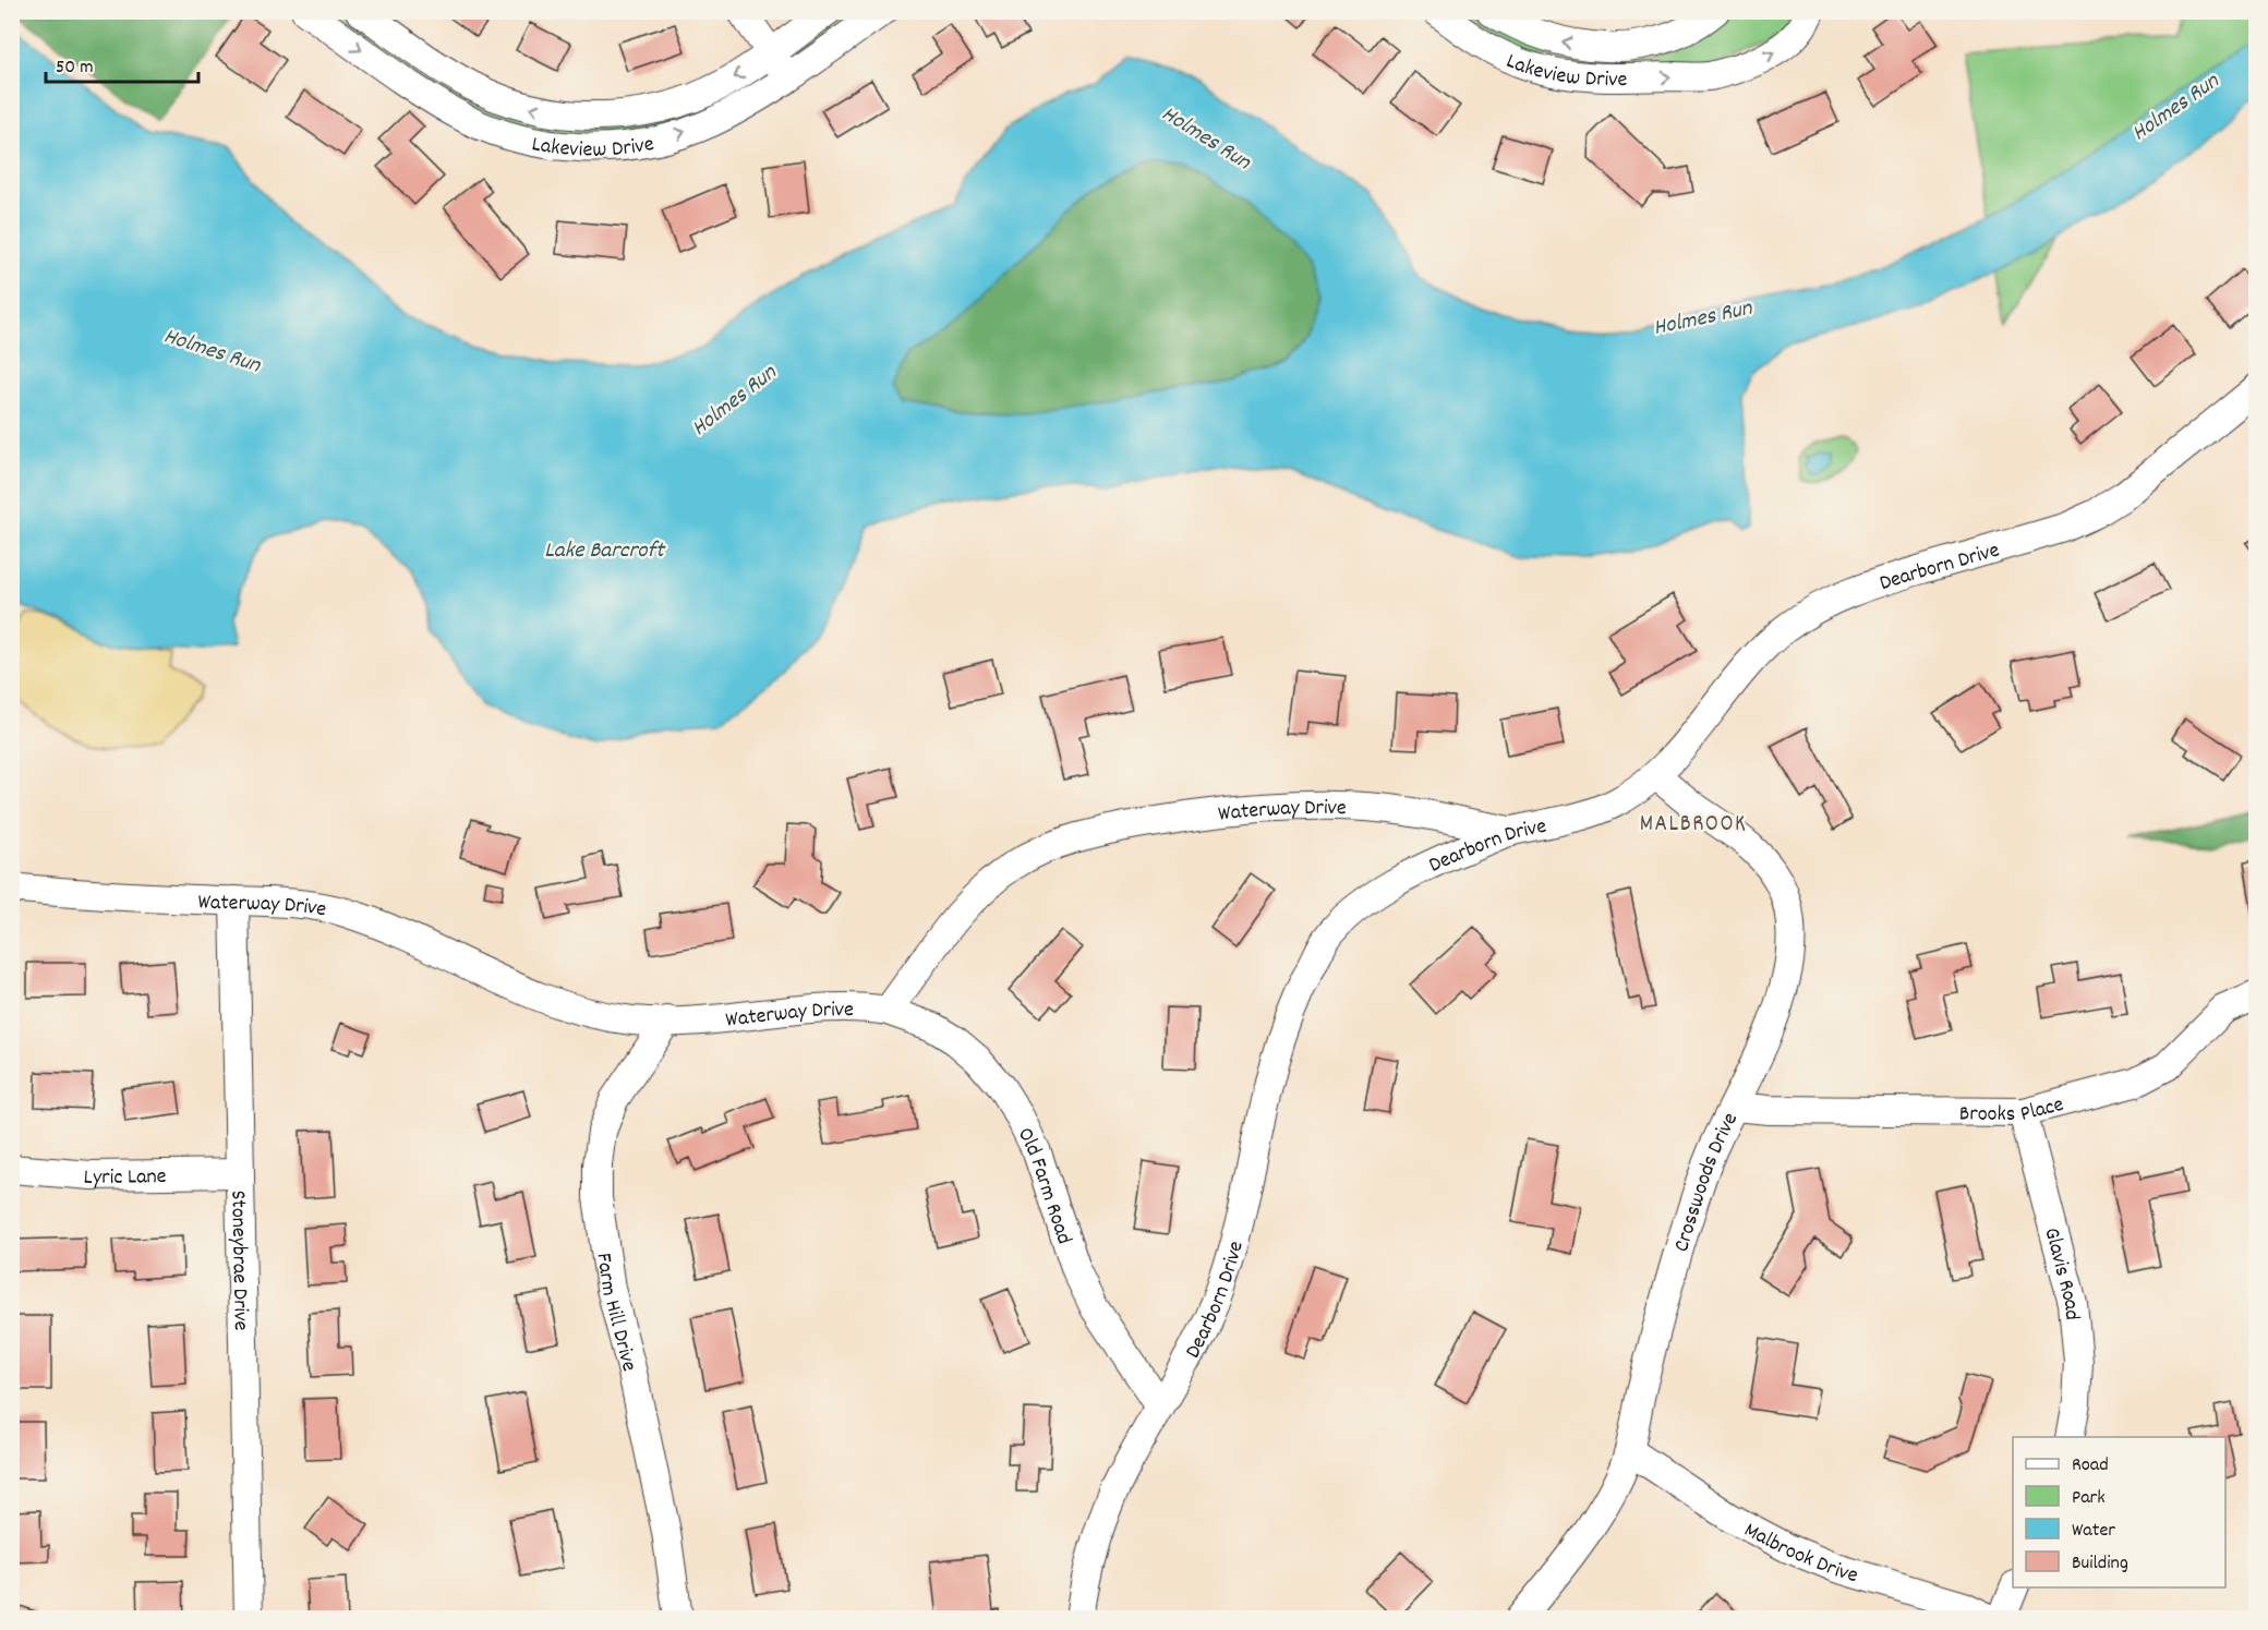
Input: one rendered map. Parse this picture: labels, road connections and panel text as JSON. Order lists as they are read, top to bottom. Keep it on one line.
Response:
{"streets":{"street":["Lakeview Drive","Dearborn Drive","Waterway Drive","Brooks Place","Lyric Lane","Crosswoods Drive","Old Farm Road","Stoneybrae Drive","Glavis Road","Farm Hill Drive","Malbrook Drive"]},"crossings":[["Dearborn Drive","Waterway Drive"],["Dearborn Drive","Crosswoods Drive"],["Dearborn Drive","Old Farm Road"],["Waterway Drive","Old Farm Road"],["Waterway Drive","Stoneybrae Drive"],["Waterway Drive","Farm Hill Drive"],["Brooks Place","Crosswoods Drive"],["Brooks Place","Glavis Road"],["Lyric Lane","Stoneybrae Drive"],["Crosswoods Drive","Malbrook Drive"]],"districts":["MALBROOK"],"water":["Holmes Run","Lake Barcroft"],"legend":["Road","Park","Water","Building"],"scale_bar":"50 m"}
